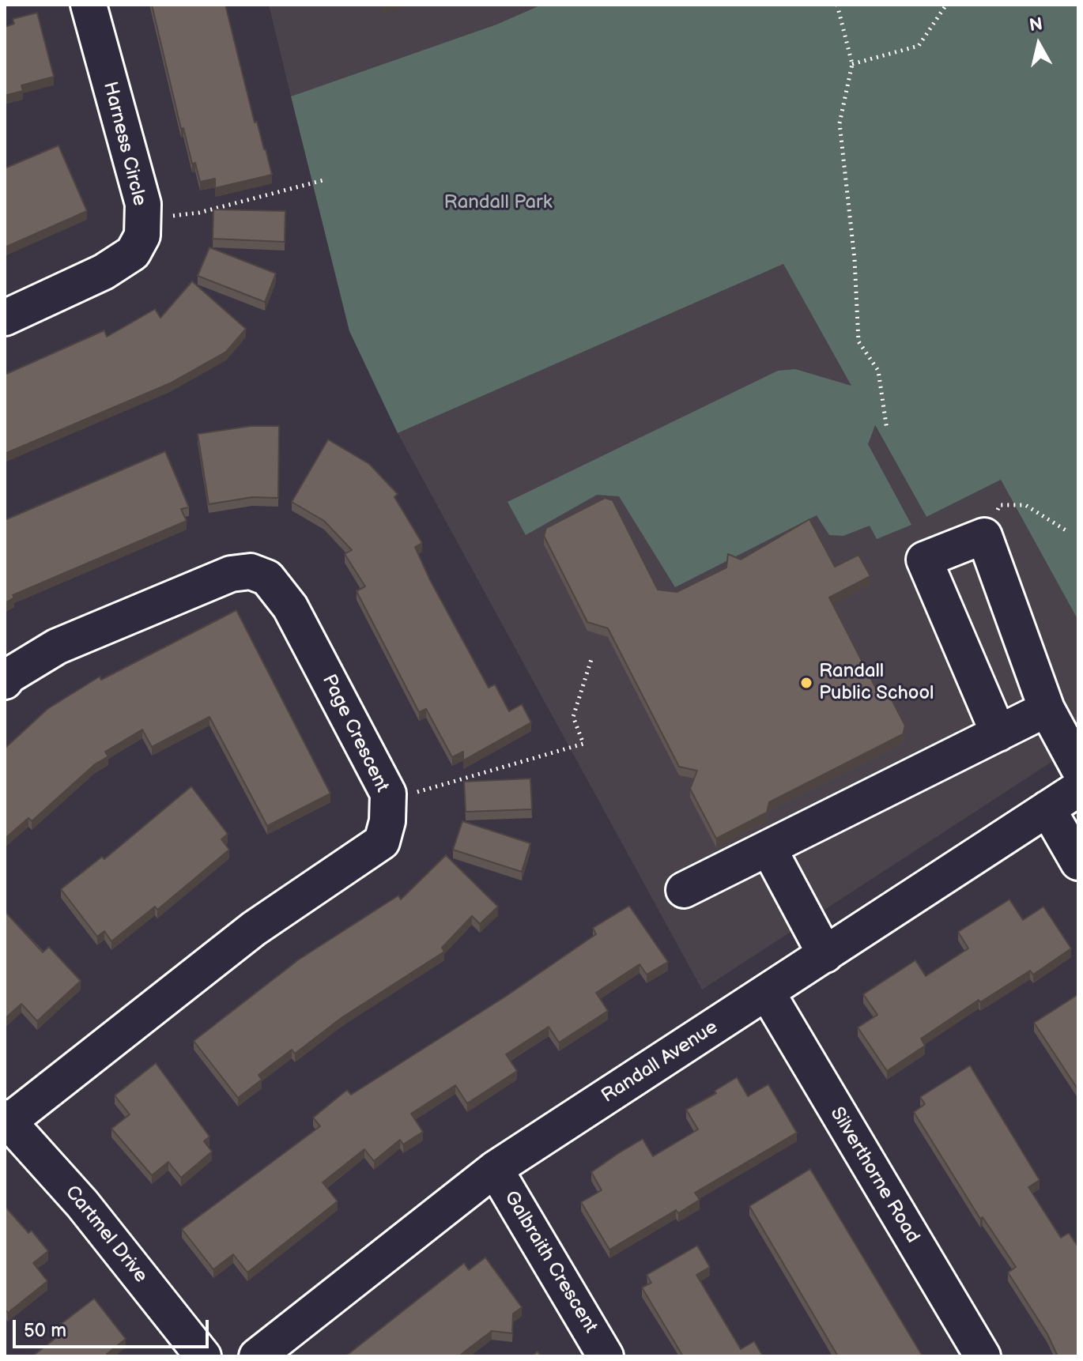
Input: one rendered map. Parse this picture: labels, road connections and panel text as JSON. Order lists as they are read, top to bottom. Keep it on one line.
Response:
{"streets":{"street":["Harness Circle","Page Crescent","Randall Avenue","Silverthorne Road","Cartmel Drive","Galbraith Crescent"]},"crossings":[["Page Crescent","Cartmel Drive"],["Randall Avenue","Silverthorne Road"],["Randall Avenue","Galbraith Crescent"]],"parks":["Randall Park"],"places":["Randall Public School"],"scale_bar":"50 m","north":"top"}
